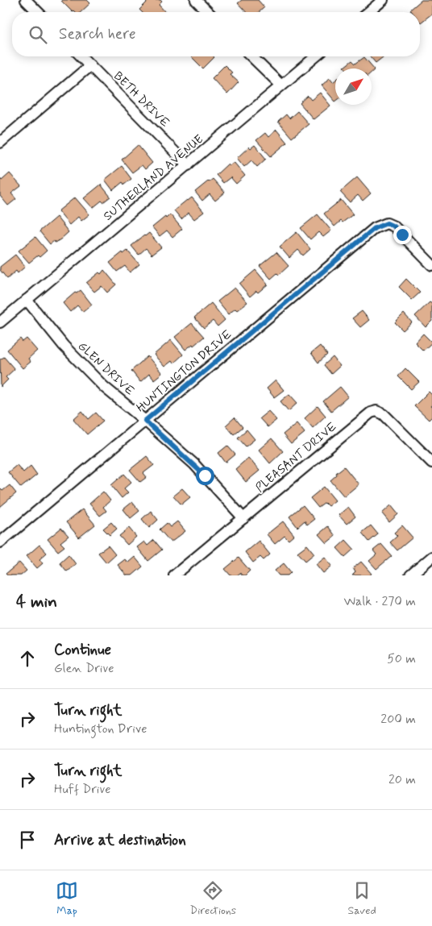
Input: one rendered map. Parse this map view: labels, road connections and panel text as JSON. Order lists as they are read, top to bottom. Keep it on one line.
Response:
{"streets":{"street":["BETH DRIVE","SUTHERLAND AVENUE","GLEN DRIVE","HUNTINGTON DRIVE","PLEASANT DRIVE"]},"crossings":[["BETH DRIVE","SUTHERLAND AVENUE"],["SUTHERLAND AVENUE","GLEN DRIVE"],["GLEN DRIVE","HUNTINGTON DRIVE"],["GLEN DRIVE","PLEASANT DRIVE"]],"north":"top right","page":{"search":"Search here","heading":["4 min","Walk · 270 m"],"list":[["Continue","Glen Drive","50 m"],["Turn right","Huntington Drive","200 m"],["Turn right","Huff Drive","20 m"],"Arrive at destination"],"nav":["Map","Directions","Saved"]}}
